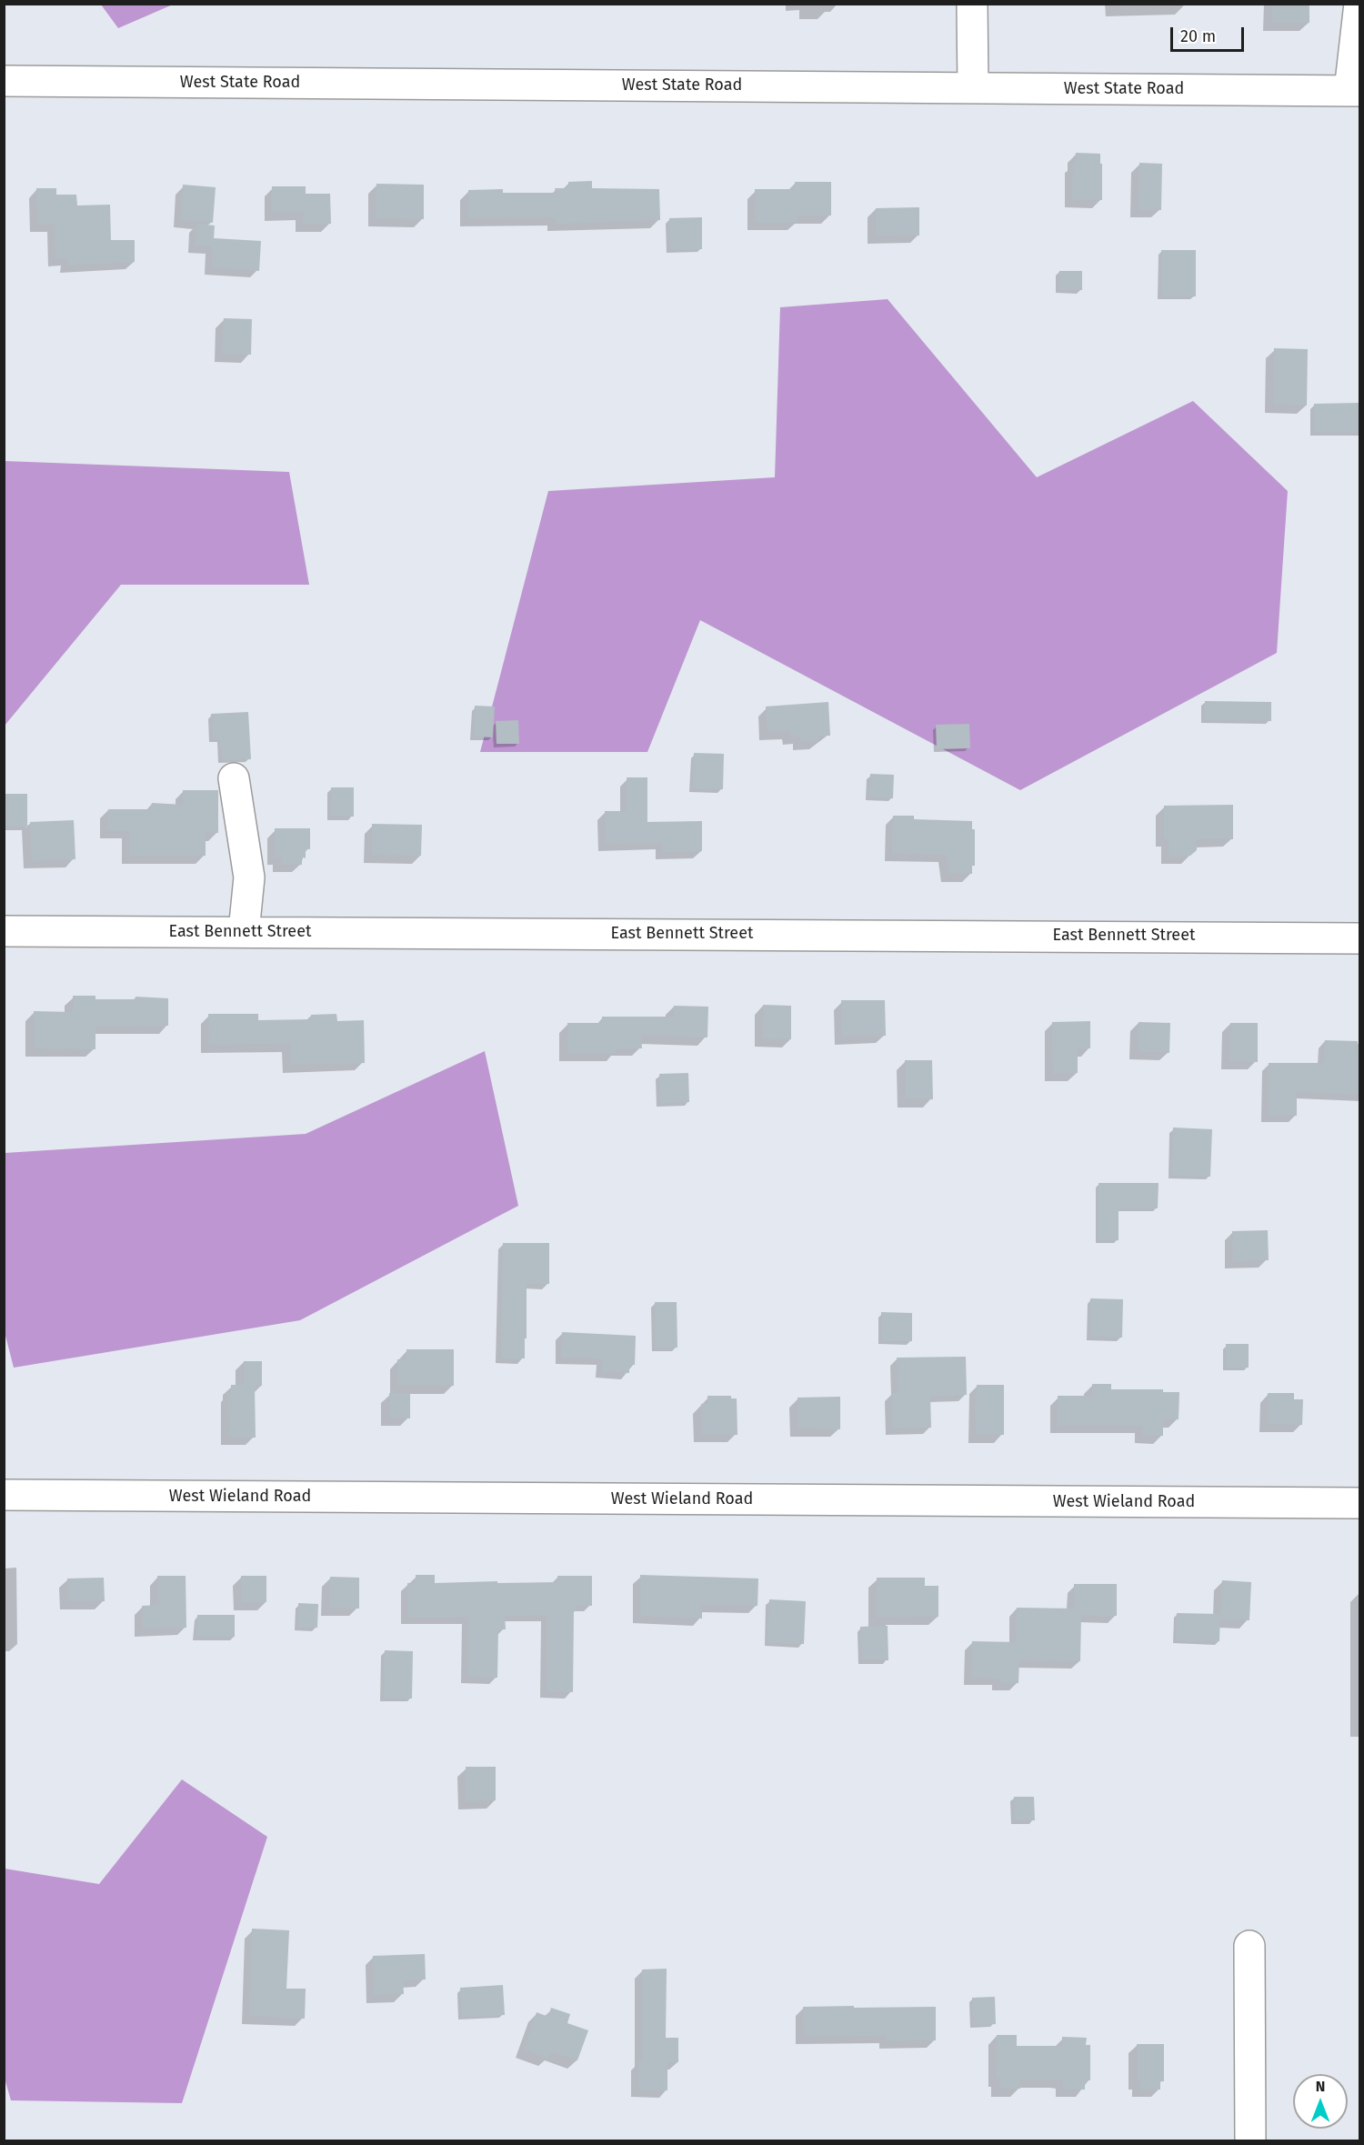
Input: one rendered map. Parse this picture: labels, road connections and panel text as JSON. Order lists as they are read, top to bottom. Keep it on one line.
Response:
{"streets":{"street":["West State Road","East Bennett Street","West Wieland Road"]},"scale_bar":"20 m","north":"top"}
